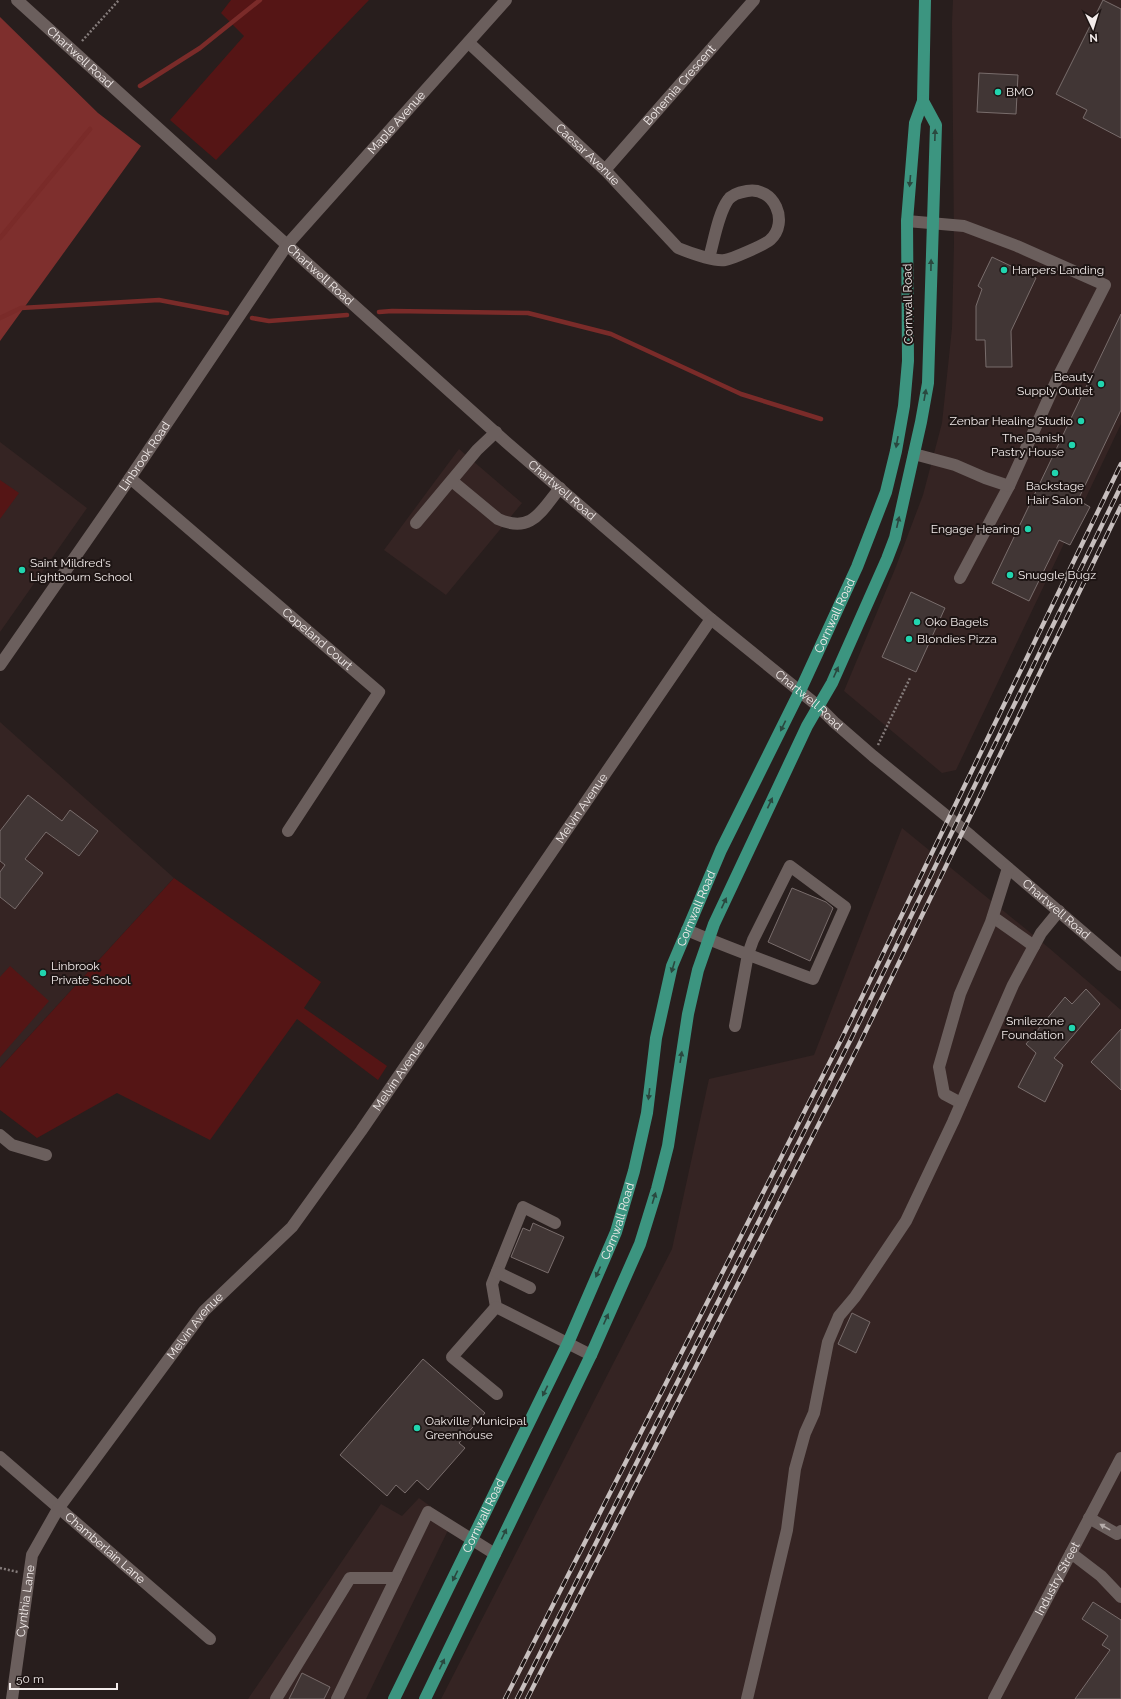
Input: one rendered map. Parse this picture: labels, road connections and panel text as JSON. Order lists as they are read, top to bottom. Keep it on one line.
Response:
{"streets":{"main road":["Cornwall Road"],"street":["Chartwell Road","Bohemia Crescent","Maple Avenue","Caesar Avenue","Linbrook Road","Copeland Court","Melvin Avenue","Chamberlain Lane","Industry Street","Cynthia Lane"]},"crossings":[["Chartwell Road","Maple Avenue"],["Chartwell Road","Cornwall Road"],["Chartwell Road","Linbrook Road"],["Chartwell Road","Melvin Avenue"],["Bohemia Crescent","Caesar Avenue"],["Maple Avenue","Caesar Avenue"],["Maple Avenue","Linbrook Road"],["Linbrook Road","Copeland Court"],["Melvin Avenue","Chamberlain Lane"],["Melvin Avenue","Cynthia Lane"],["Chamberlain Lane","Cynthia Lane"]],"places":["BMO","Harpers Landing","Beauty Supply Outlet","Zenbar Healing Studio","The Danish Pastry House","Backstage Hair Salon","Engage Hearing","Saint Mildred's Lightbourn School","Snuggle Bugz","Oko Bagels","Blondies Pizza","Linbrook Private School","Smilezone Foundation","Oakville Municipal Greenhouse"],"scale_bar":"50 m","north":"bottom"}
